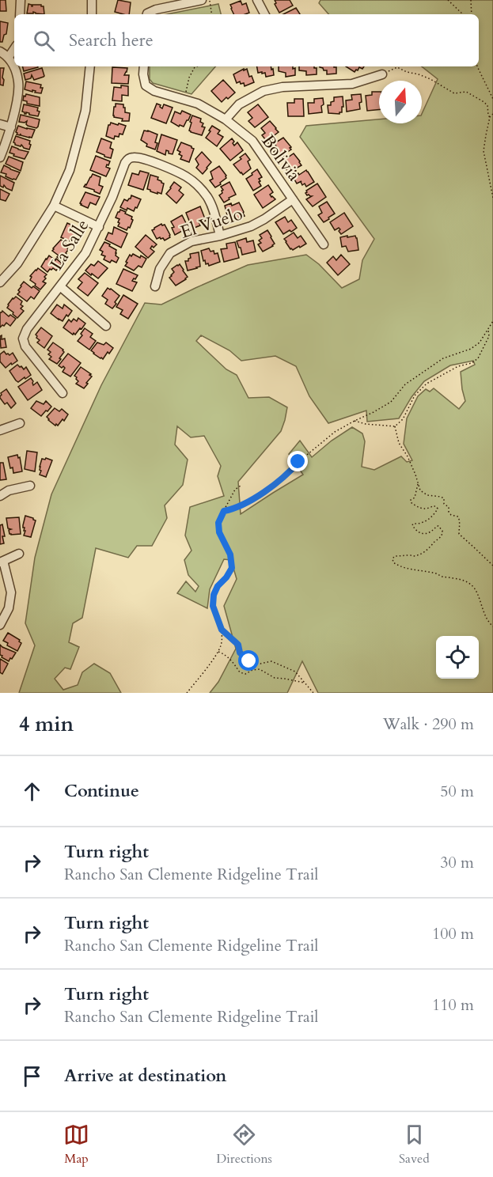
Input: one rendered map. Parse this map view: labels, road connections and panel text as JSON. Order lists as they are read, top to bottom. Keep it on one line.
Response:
{"streets":{"street":["Bolivia","El Vuelo","La Salle"]},"crossings":[["Bolivia","El Vuelo"],["El Vuelo","La Salle"]],"north":"top","page":{"search":"Search here","heading":["4 min","Walk · 290 m"],"list":[["Continue","50 m"],["Turn right","Rancho San Clemente Ridgeline Trail","30 m"],["Turn right","Rancho San Clemente Ridgeline Trail","100 m"],["Turn right","Rancho San Clemente Ridgeline Trail","110 m"],"Arrive at destination"],"nav":["Map","Directions","Saved"]}}
